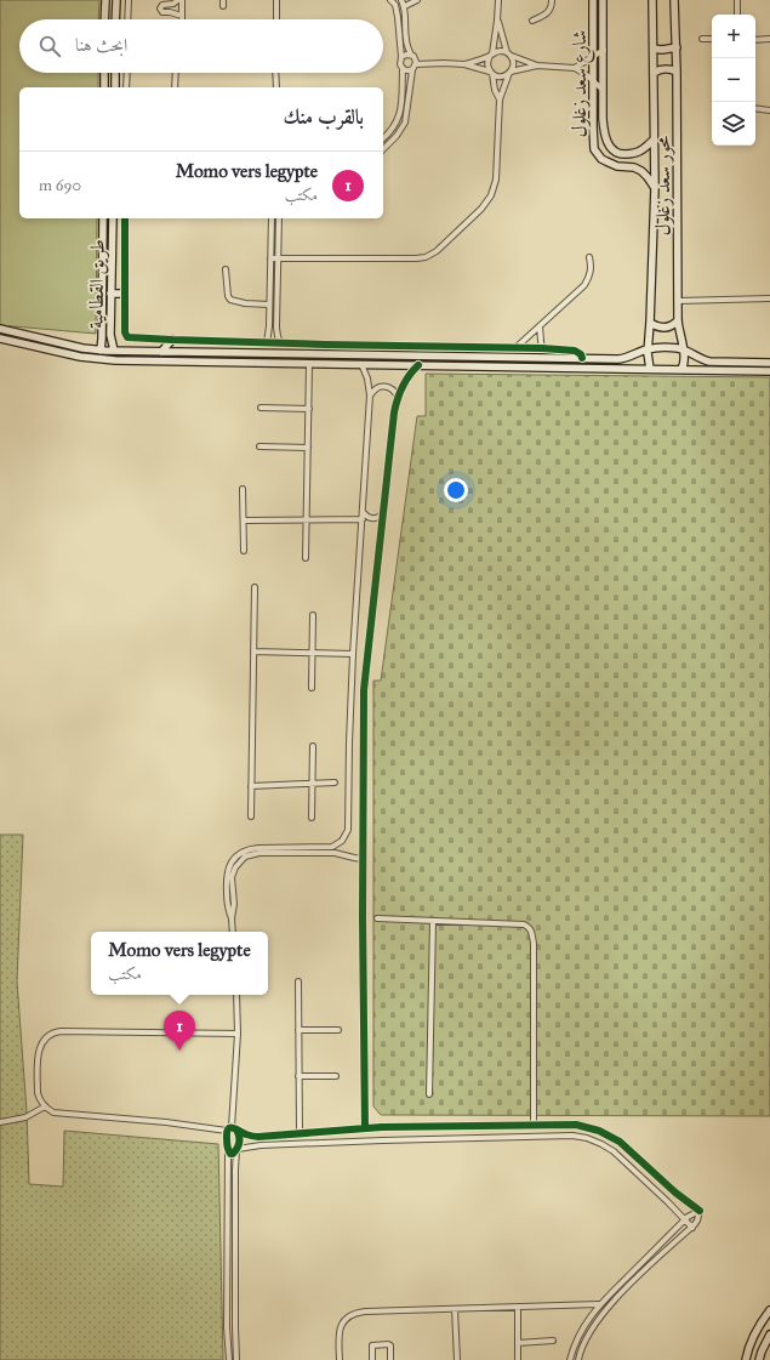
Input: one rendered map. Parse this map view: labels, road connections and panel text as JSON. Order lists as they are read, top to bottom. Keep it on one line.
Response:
{"streets":{"main road":["شارع سعد زغلول","محور سعد زغلول","طريق القطامية"]},"crossings":[["شارع سعد زغلول","محور سعد زغلول"]],"page":{"map_buttons":["+","−"],"search":"ابحث هنا","heading":"بالقرب منك","list":[{"mark":"1","name":"Momo vers legypte","note":"مكتب","value":"690 m"}],"popup":["Momo vers legypte","مكتب"],"pins":"1"}}
